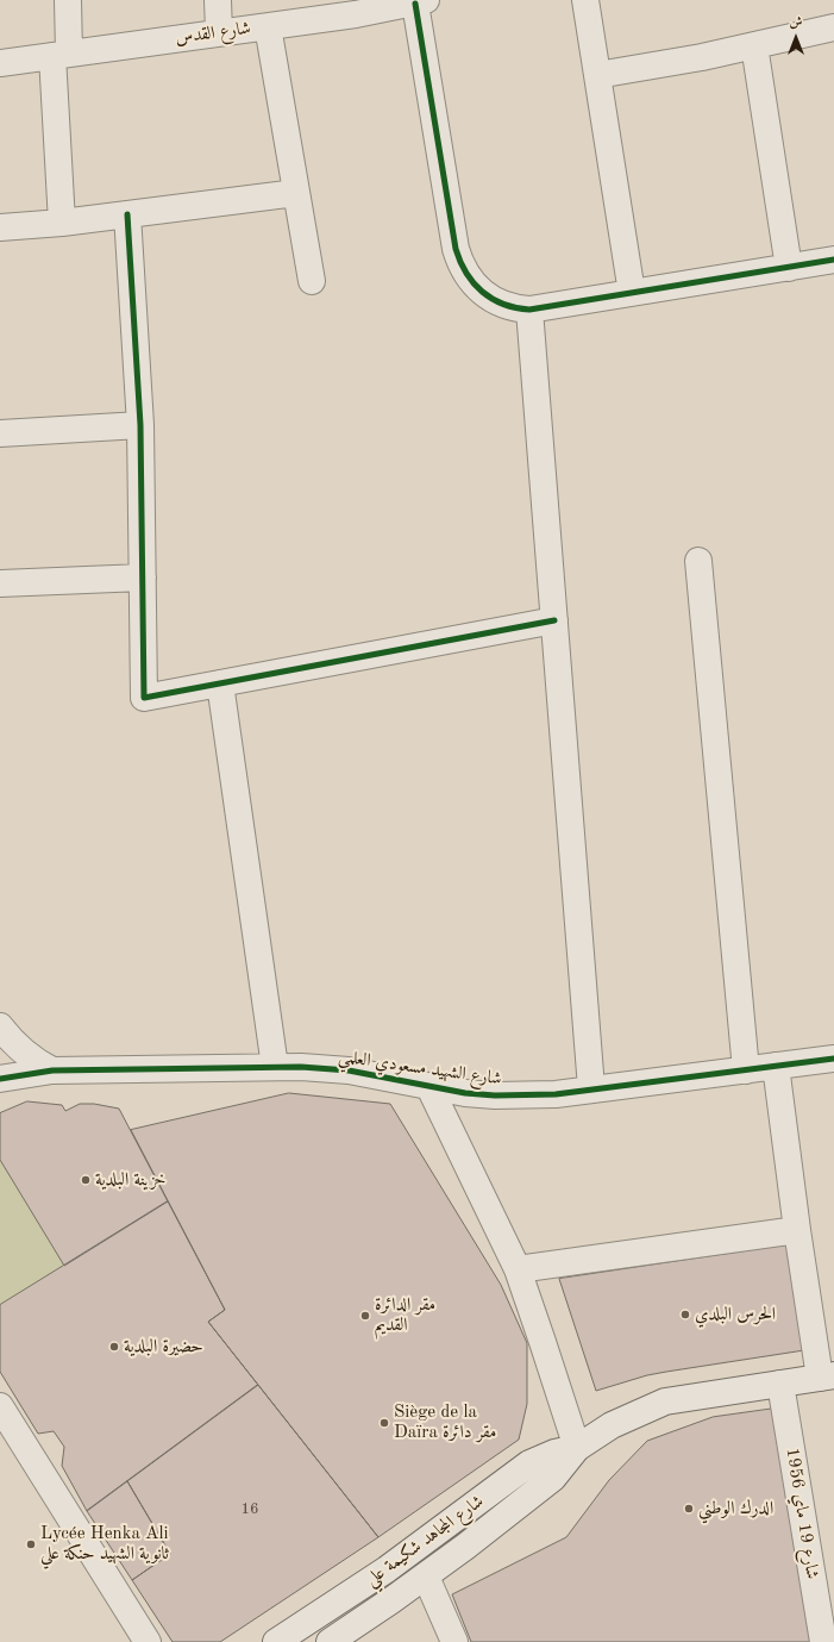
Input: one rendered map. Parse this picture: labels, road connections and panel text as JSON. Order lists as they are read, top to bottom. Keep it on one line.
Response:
{"streets":{"street":["شارع القدس","شارع الشهيد مسعودي العلمي","شارع 19 ماي 1956","شارع المجاهد شكيمة علي"]},"crossings":[["شارع 19 ماي 1956","شارع المجاهد شكيمة علي"]],"places":["خزينة البلدية","الحرس البلدي","مقر الدائرة القديم","حضيرة البلدية","Siège de la Daïra مقر دائرة","الدرك الوطني","Lycée Henka Ali ثانوية الشهيد حنكة علي"],"house_numbers":["16"],"north":"top"}
